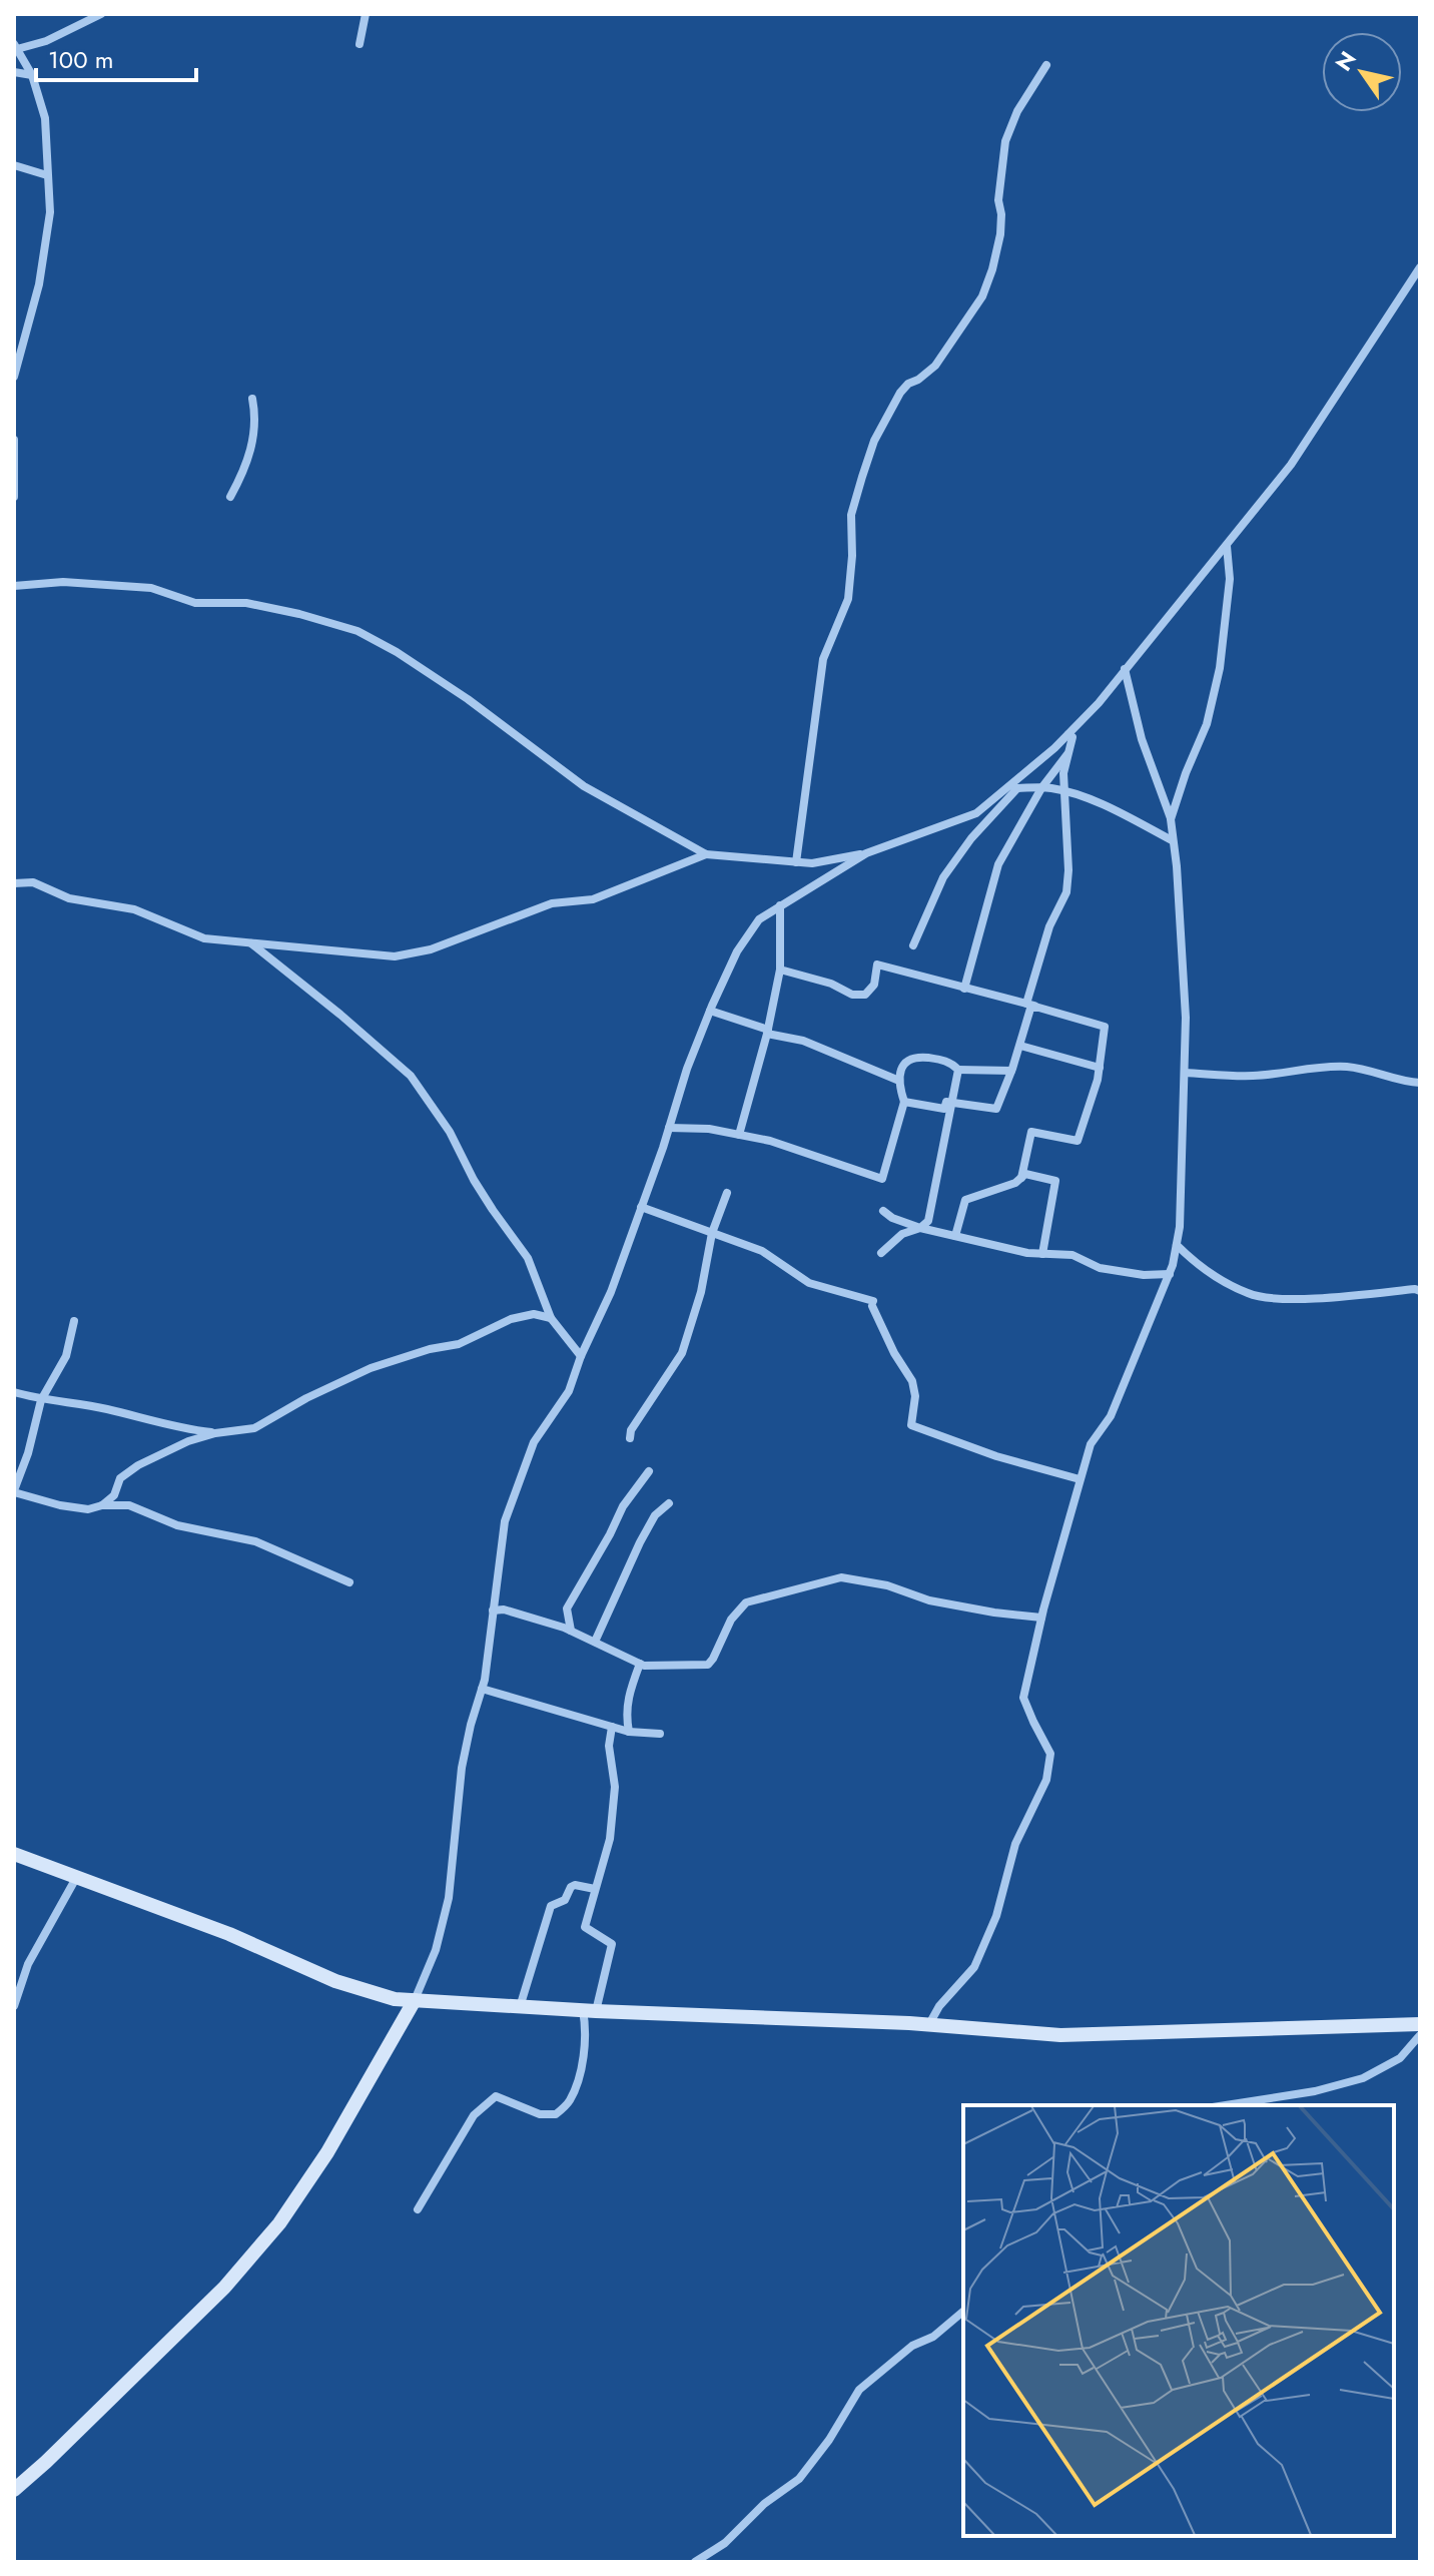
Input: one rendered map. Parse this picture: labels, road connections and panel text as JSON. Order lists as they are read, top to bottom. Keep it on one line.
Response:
{"scale_bar":"100 m","north":"top left"}
